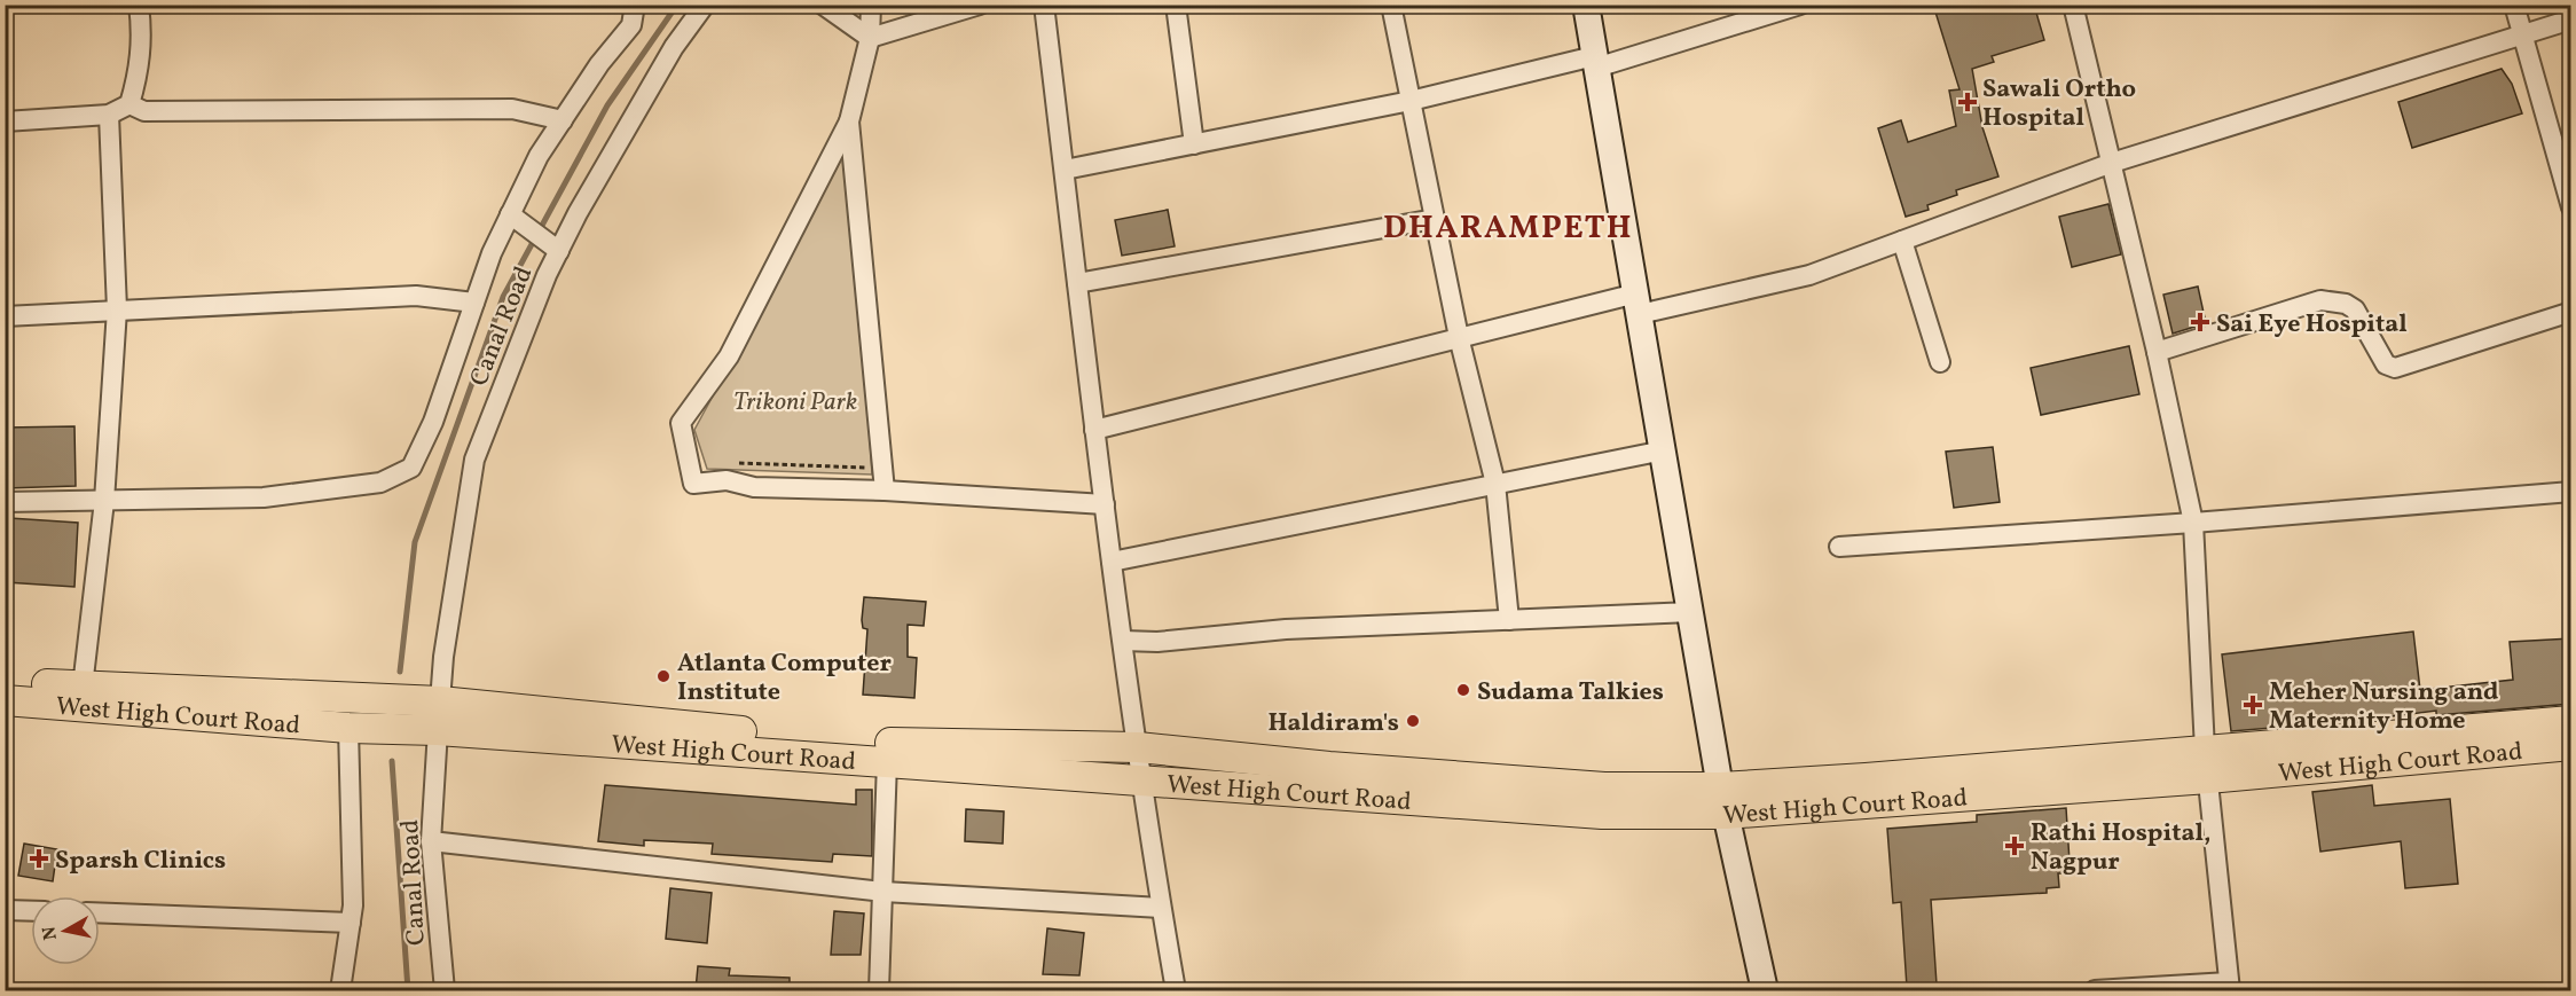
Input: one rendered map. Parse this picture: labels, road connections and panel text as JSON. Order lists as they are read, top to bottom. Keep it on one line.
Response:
{"streets":{"main road":["West High Court Road"],"street":["Canal Road"]},"crossings":[["Canal Road","West High Court Road"]],"districts":["DHARAMPETH"],"parks":["Trikoni Park"],"places":{"health":["Sawali Ortho Hospital","Sai Eye Hospital","Meher Nursing and Maternity Home","Rathi Hospital, Nagpur","Sparsh Clinics"],"other":["Atlanta Computer Institute","Sudama Talkies","Haldiram's"]},"north":"left"}
